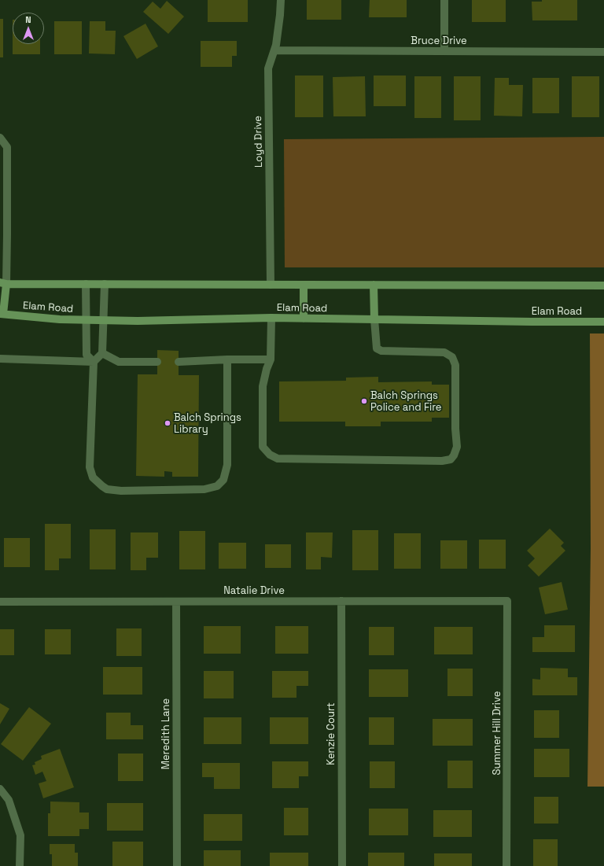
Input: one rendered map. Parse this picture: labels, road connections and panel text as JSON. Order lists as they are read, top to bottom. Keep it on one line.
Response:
{"streets":{"main road":["Elam Road"],"street":["Bruce Drive","Loyd Drive","Natalie Drive","Summer Hill Drive","Meredith Lane","Kenzie Court"]},"crossings":[["Bruce Drive","Loyd Drive"],["Natalie Drive","Summer Hill Drive"],["Natalie Drive","Meredith Lane"],["Natalie Drive","Kenzie Court"]],"places":["Balch Springs Police and Fire","Balch Springs Library"],"north":"top"}
